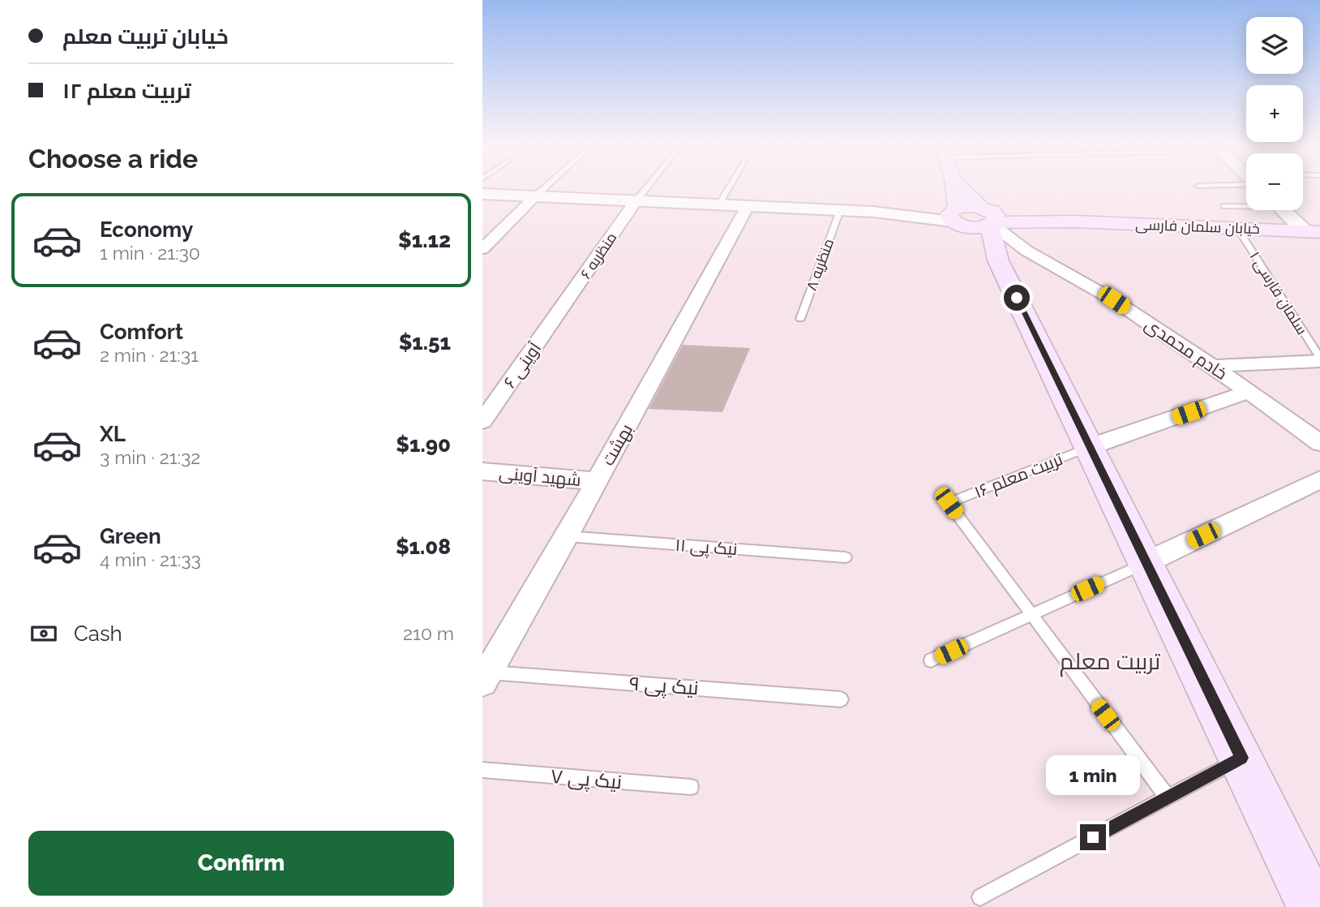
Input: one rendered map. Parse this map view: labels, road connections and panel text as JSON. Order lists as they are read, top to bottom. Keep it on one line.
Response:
{"streets":{"main road":["خیابان سلمان فارسی"],"street":["منظریه ۶","خادم محمدی","آوینی ۶","بهشت","شهید آوینی"],"lane":["منظریه ۸","سلمان فارسی ۱","تربیت معلم ۱۶","نیک پی ۱۱","نیک پی ۹","نیک پی ۷"]},"crossings":[["خیابان سلمان فارسی","سلمان فارسی ۱"],["خیابان سلمان فارسی","خادم محمدی"],["منظریه ۶","آوینی ۶"],["بهشت","شهید آوینی"],["بهشت","نیک پی ۱۱"],["بهشت","نیک پی ۹"]],"districts":["تربیت معلم"],"page":{"banner":["خیابان تربیت معلم","تربیت معلم ۱۲"],"map_buttons":["+","−"],"heading":"Choose a ride","list":[{"name":"Economy","note":"1 min · 21:30","value":"$1.12"},{"name":"Comfort","note":"2 min · 21:31","value":"$1.51"},{"name":"XL","note":"3 min · 21:32","value":"$1.90"},{"name":"Green","note":"4 min · 21:33","value":"$1.08"}],"pay":["Cash","210 m"],"bubble":"1 min","buttons":"Confirm"}}
